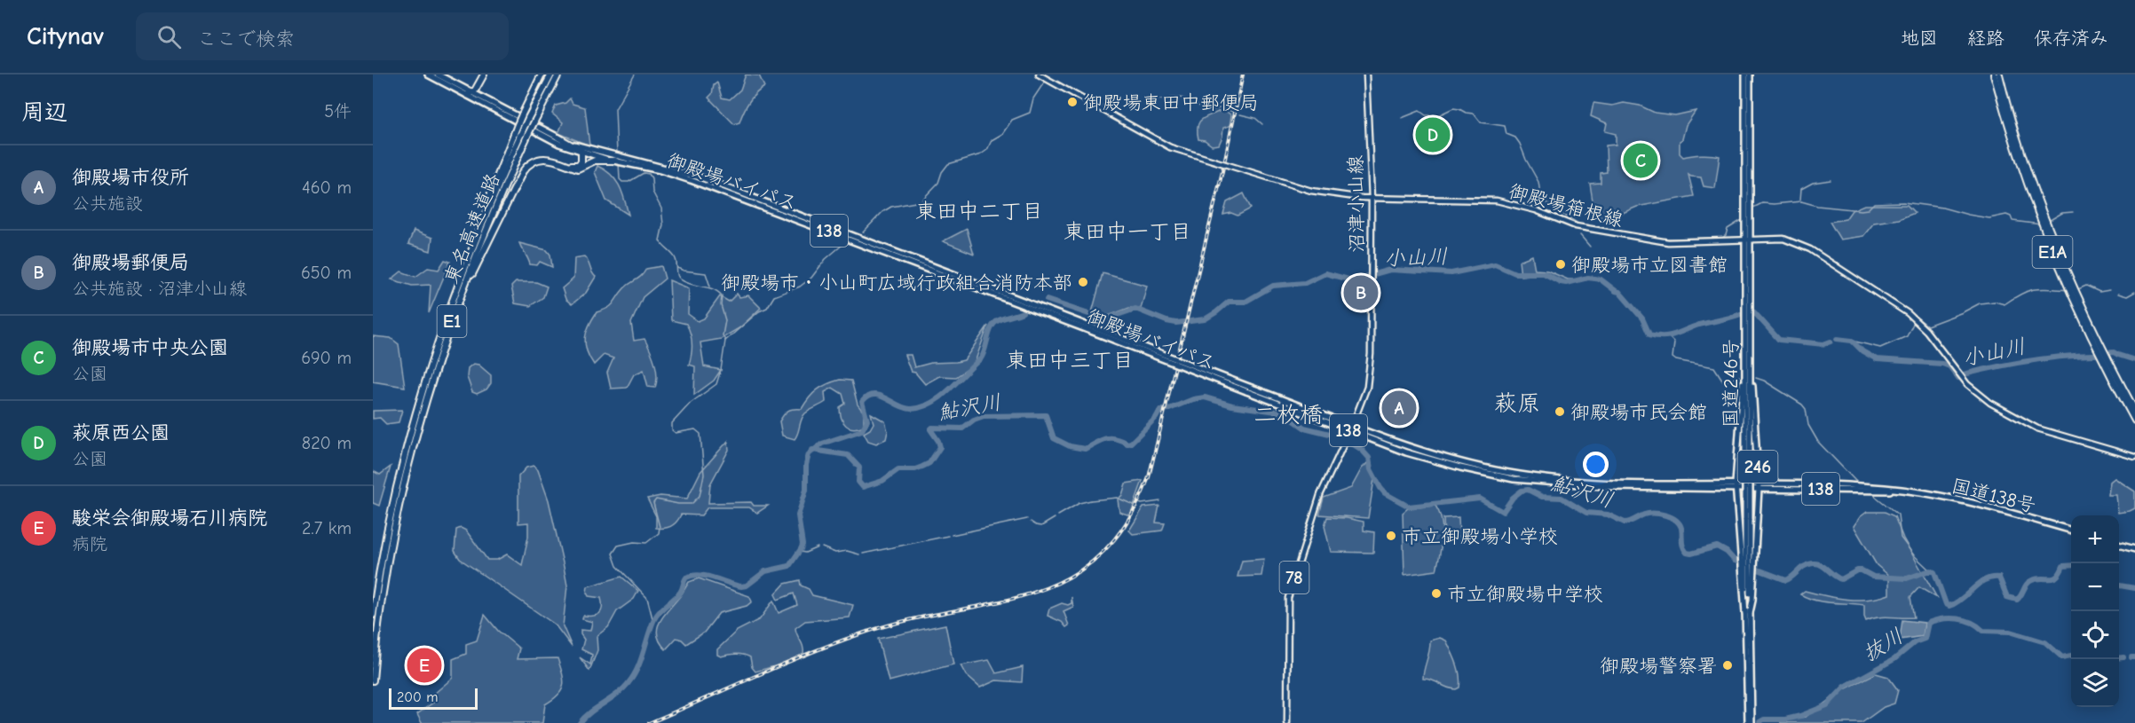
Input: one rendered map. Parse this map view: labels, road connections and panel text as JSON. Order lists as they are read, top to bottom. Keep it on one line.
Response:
{"streets":{"highway":["御殿場バイパス","東名高速道路","138","E1A","E1","国道246号","246","国道138号"],"main road":["沼津小山線","御殿場箱根線","78"]},"crossings":[["御殿場バイパス","沼津小山線"],["御殿場バイパス","246"],["御殿場バイパス","国道138号"],["御殿場バイパス","78"],["沼津小山線","御殿場箱根線"],["沼津小山線","78"],["御殿場箱根線","国道246号"],["国道246号","246"],["246","国道138号"]],"districts":["東田中二丁目","東田中一丁目","東田中三丁目","萩原","二枚橋"],"water":["小山川","鮎沢川","抜川"],"places":["御殿場東田中郵便局","御殿場市立図書館","御殿場市・小山町広域行政組合消防本部","御殿場市民会館","市立御殿場小学校","市立御殿場中学校","御殿場警察署"],"scale_bar":"200 m","page":{"header":"Citynav","search":"ここで検索","nav":["地図","経路","保存済み"],"heading":["周辺","5件"],"pins":["D","C","B","A","E"],"list":[{"mark":"A","name":"御殿場市役所","note":"公共施設","value":"460 m"},{"mark":"B","name":"御殿場郵便局","note":"公共施設 · 沼津小山線","value":"650 m"},{"mark":"C","name":"御殿場市中央公園","note":"公園","value":"690 m"},{"mark":"D","name":"萩原西公園","note":"公園","value":"820 m"},{"mark":"E","name":"駿栄会御殿場石川病院","note":"病院","value":"2.7 km"}],"map_buttons":["+","−"],"scale":"200 m"}}
